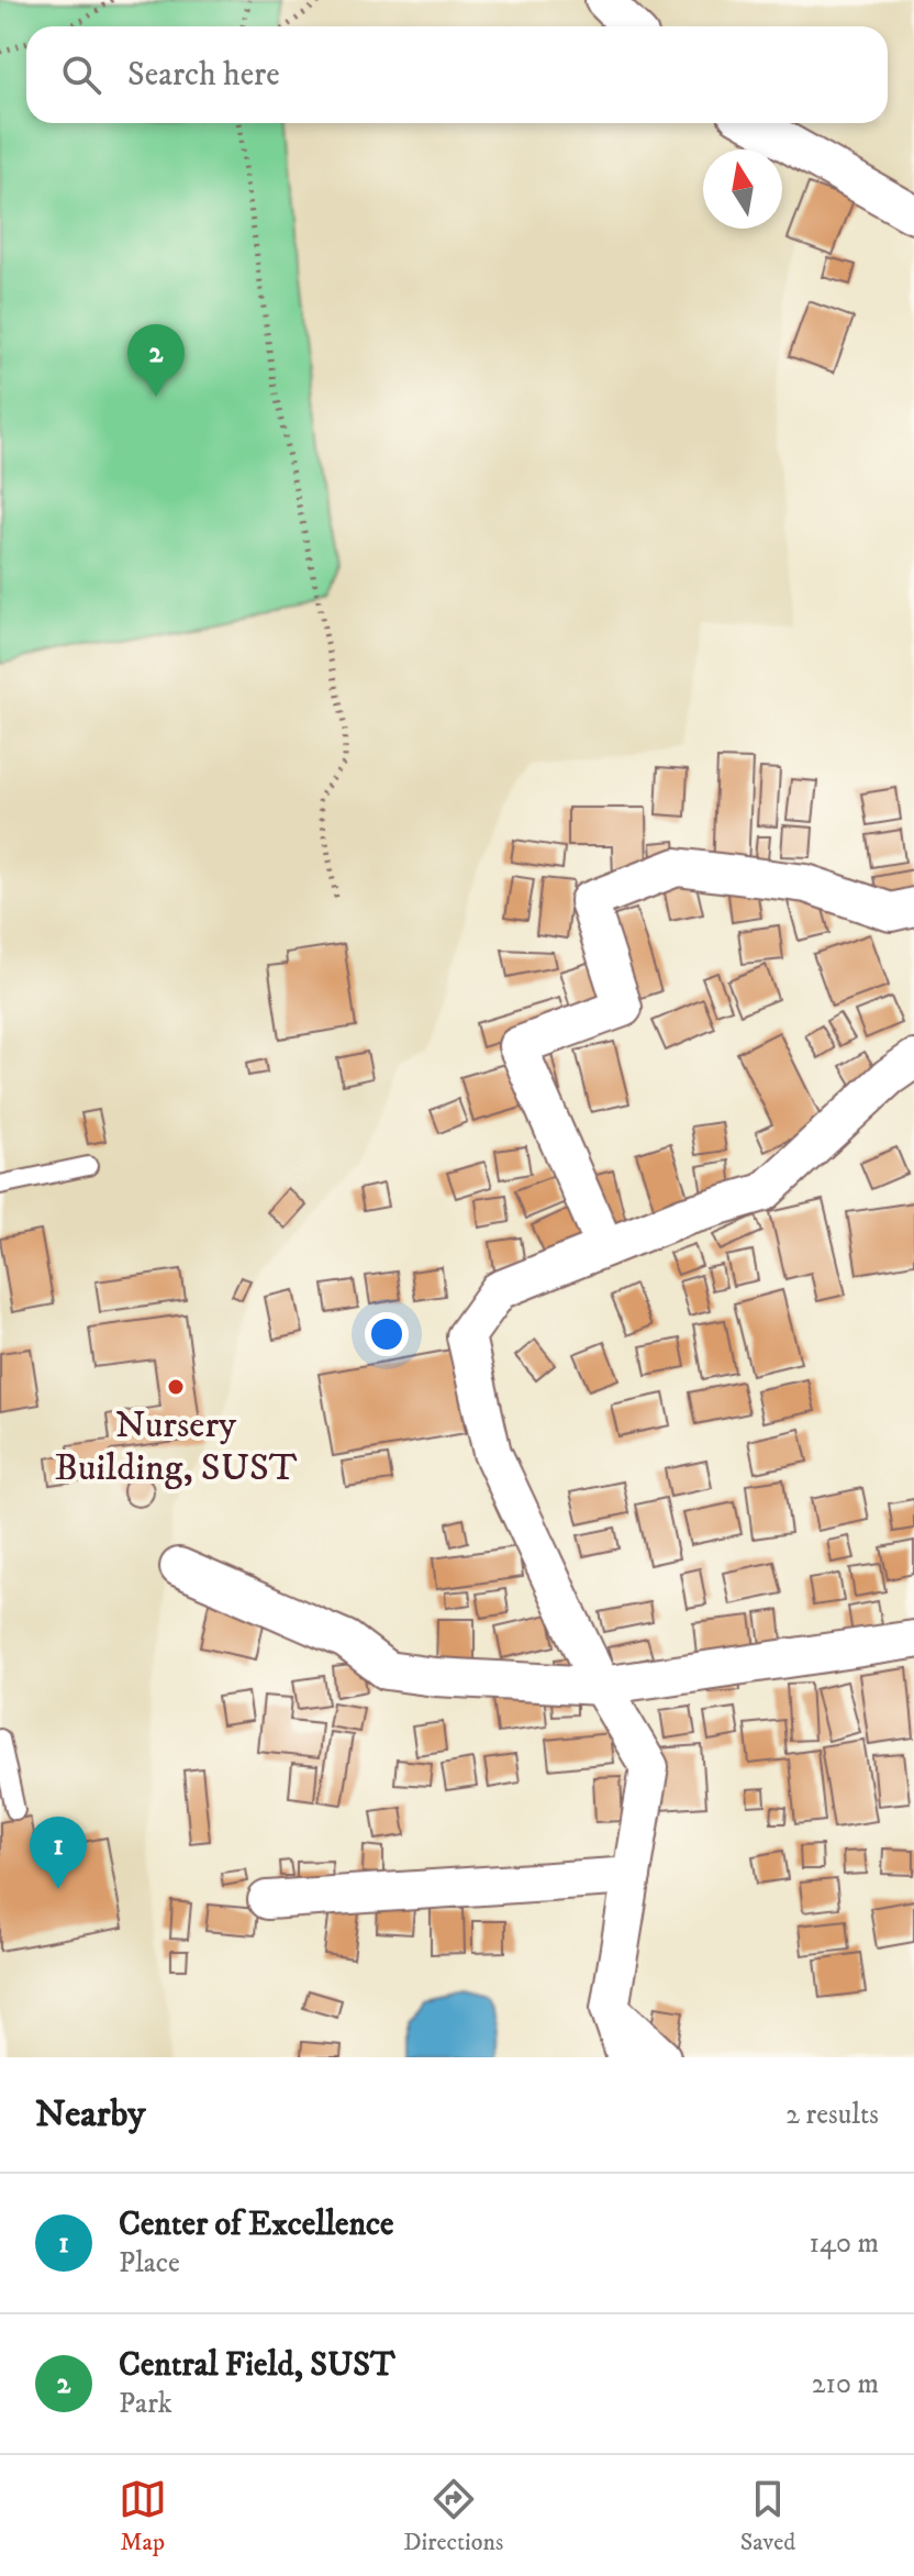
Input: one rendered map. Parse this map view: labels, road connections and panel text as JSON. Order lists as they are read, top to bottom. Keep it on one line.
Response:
{"places":["Nursery Building, SUST"],"north":"top","page":{"search":"Search here","pins":["2","1"],"heading":["Nearby","2 results"],"list":[{"mark":"1","name":"Center of Excellence","note":"Place","value":"140 m"},{"mark":"2","name":"Central Field, SUST","note":"Park","value":"210 m"}],"nav":["Map","Directions","Saved"]}}
